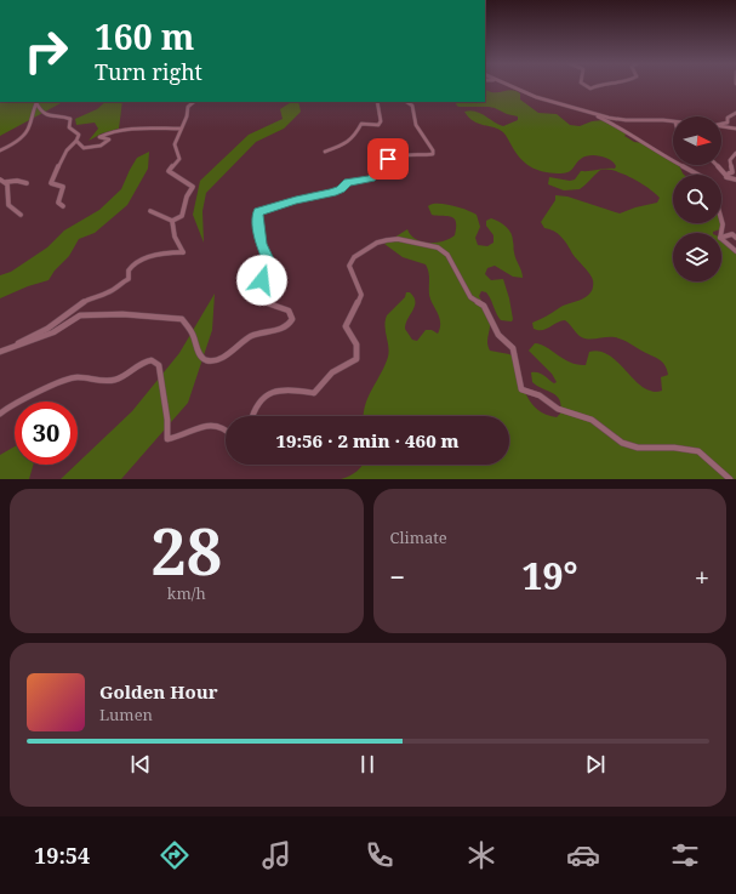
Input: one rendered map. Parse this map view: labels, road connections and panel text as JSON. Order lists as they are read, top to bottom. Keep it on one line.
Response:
{"north":"right","page":{"turn":["160 m","Turn right"],"limit":"30","trip":"19:56 · 2 min · 460 m","tile":[["28","km/h"],"Climate"],"heat":["−","19°","+"],"song":["Golden Hour","Lumen"],"tabs":"19:54"}}
